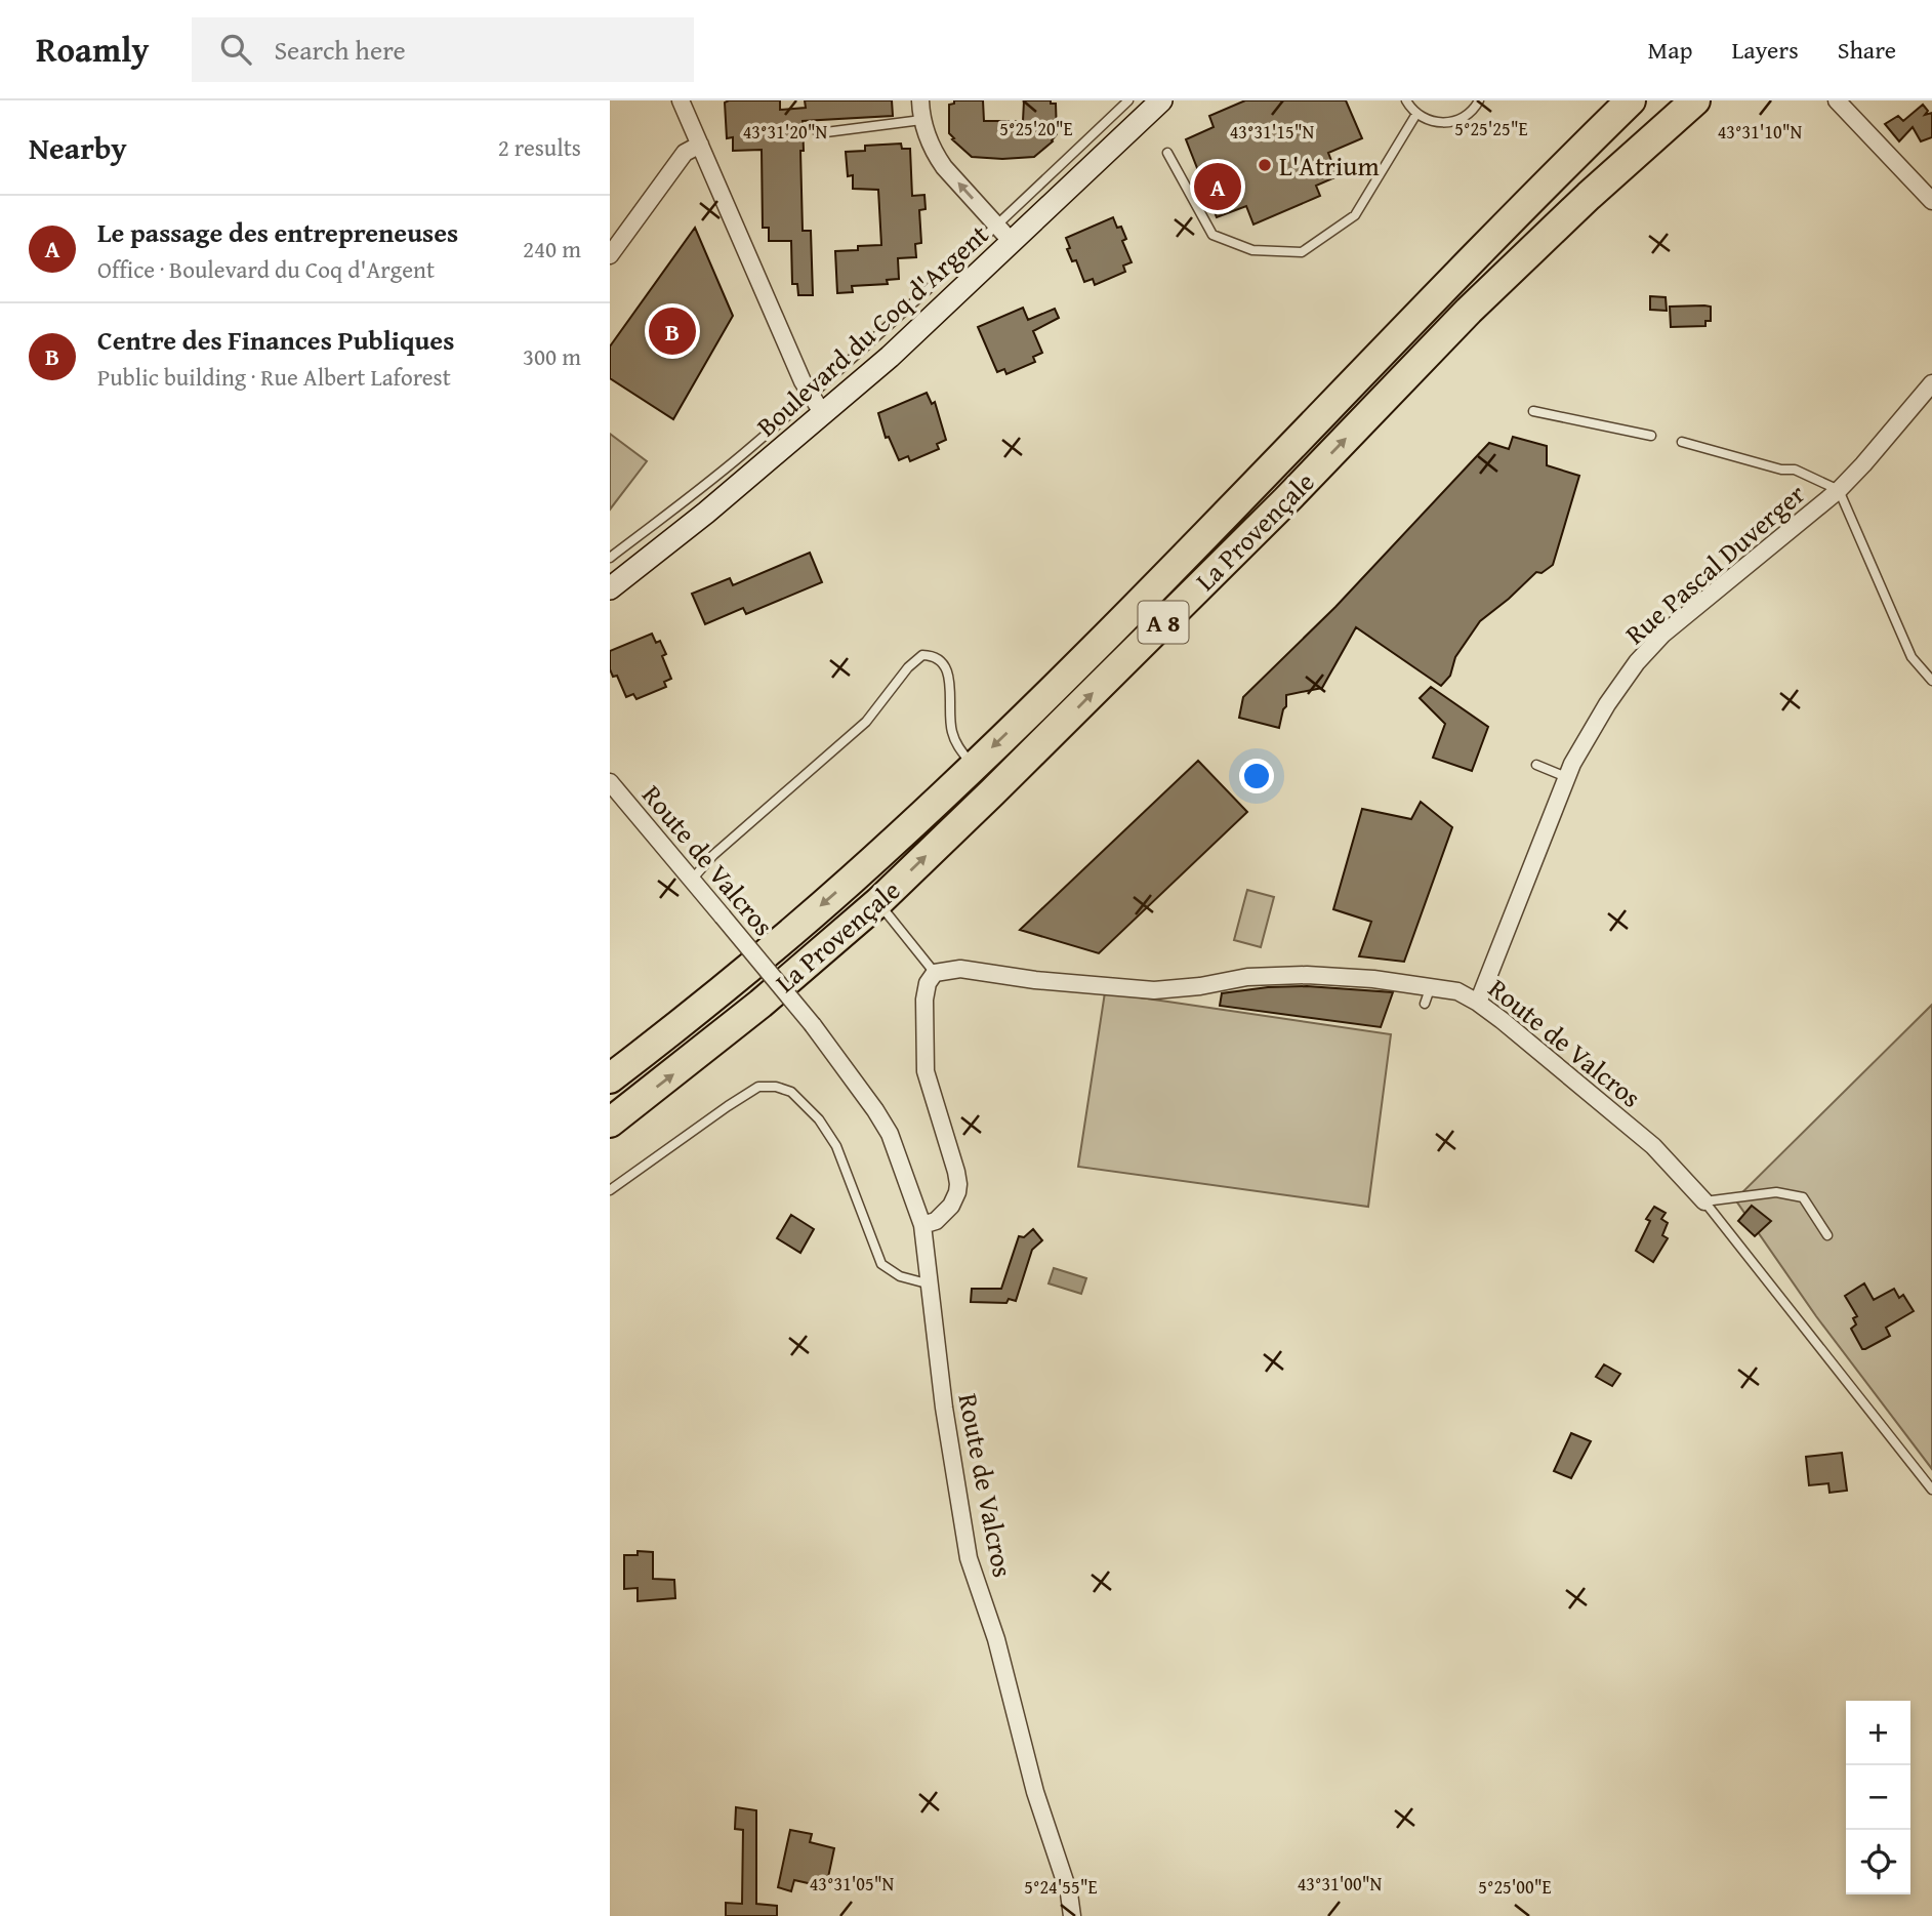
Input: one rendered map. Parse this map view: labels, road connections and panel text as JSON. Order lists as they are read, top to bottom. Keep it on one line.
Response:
{"streets":{"highway":["La Provençale","A 8"],"street":["Boulevard du Coq d'Argent","Rue Pascal Duverger","Route de Valcros"]},"crossings":[["Rue Pascal Duverger","Route de Valcros"]],"places":["L'Atrium"],"page":{"header":"Roamly","search":"Search here","nav":["Map","Layers","Share"],"heading":["Nearby","2 results"],"pins":["A","B"],"list":[{"mark":"A","name":"Le passage des entrepreneuses","note":"Office · Boulevard du Coq d'Argent","value":"240 m"},{"mark":"B","name":"Centre des Finances Publiques","note":"Public building · Rue Albert Laforest","value":"300 m"}],"map_buttons":["+","−"]},"coordinates":["5°25'20\"E","5°25'25\"E","43°31'20\"N","43°31'15\"N","43°31'10\"N","43°31'05\"N","43°31'00\"N","5°24'55\"E","5°25'00\"E"]}
